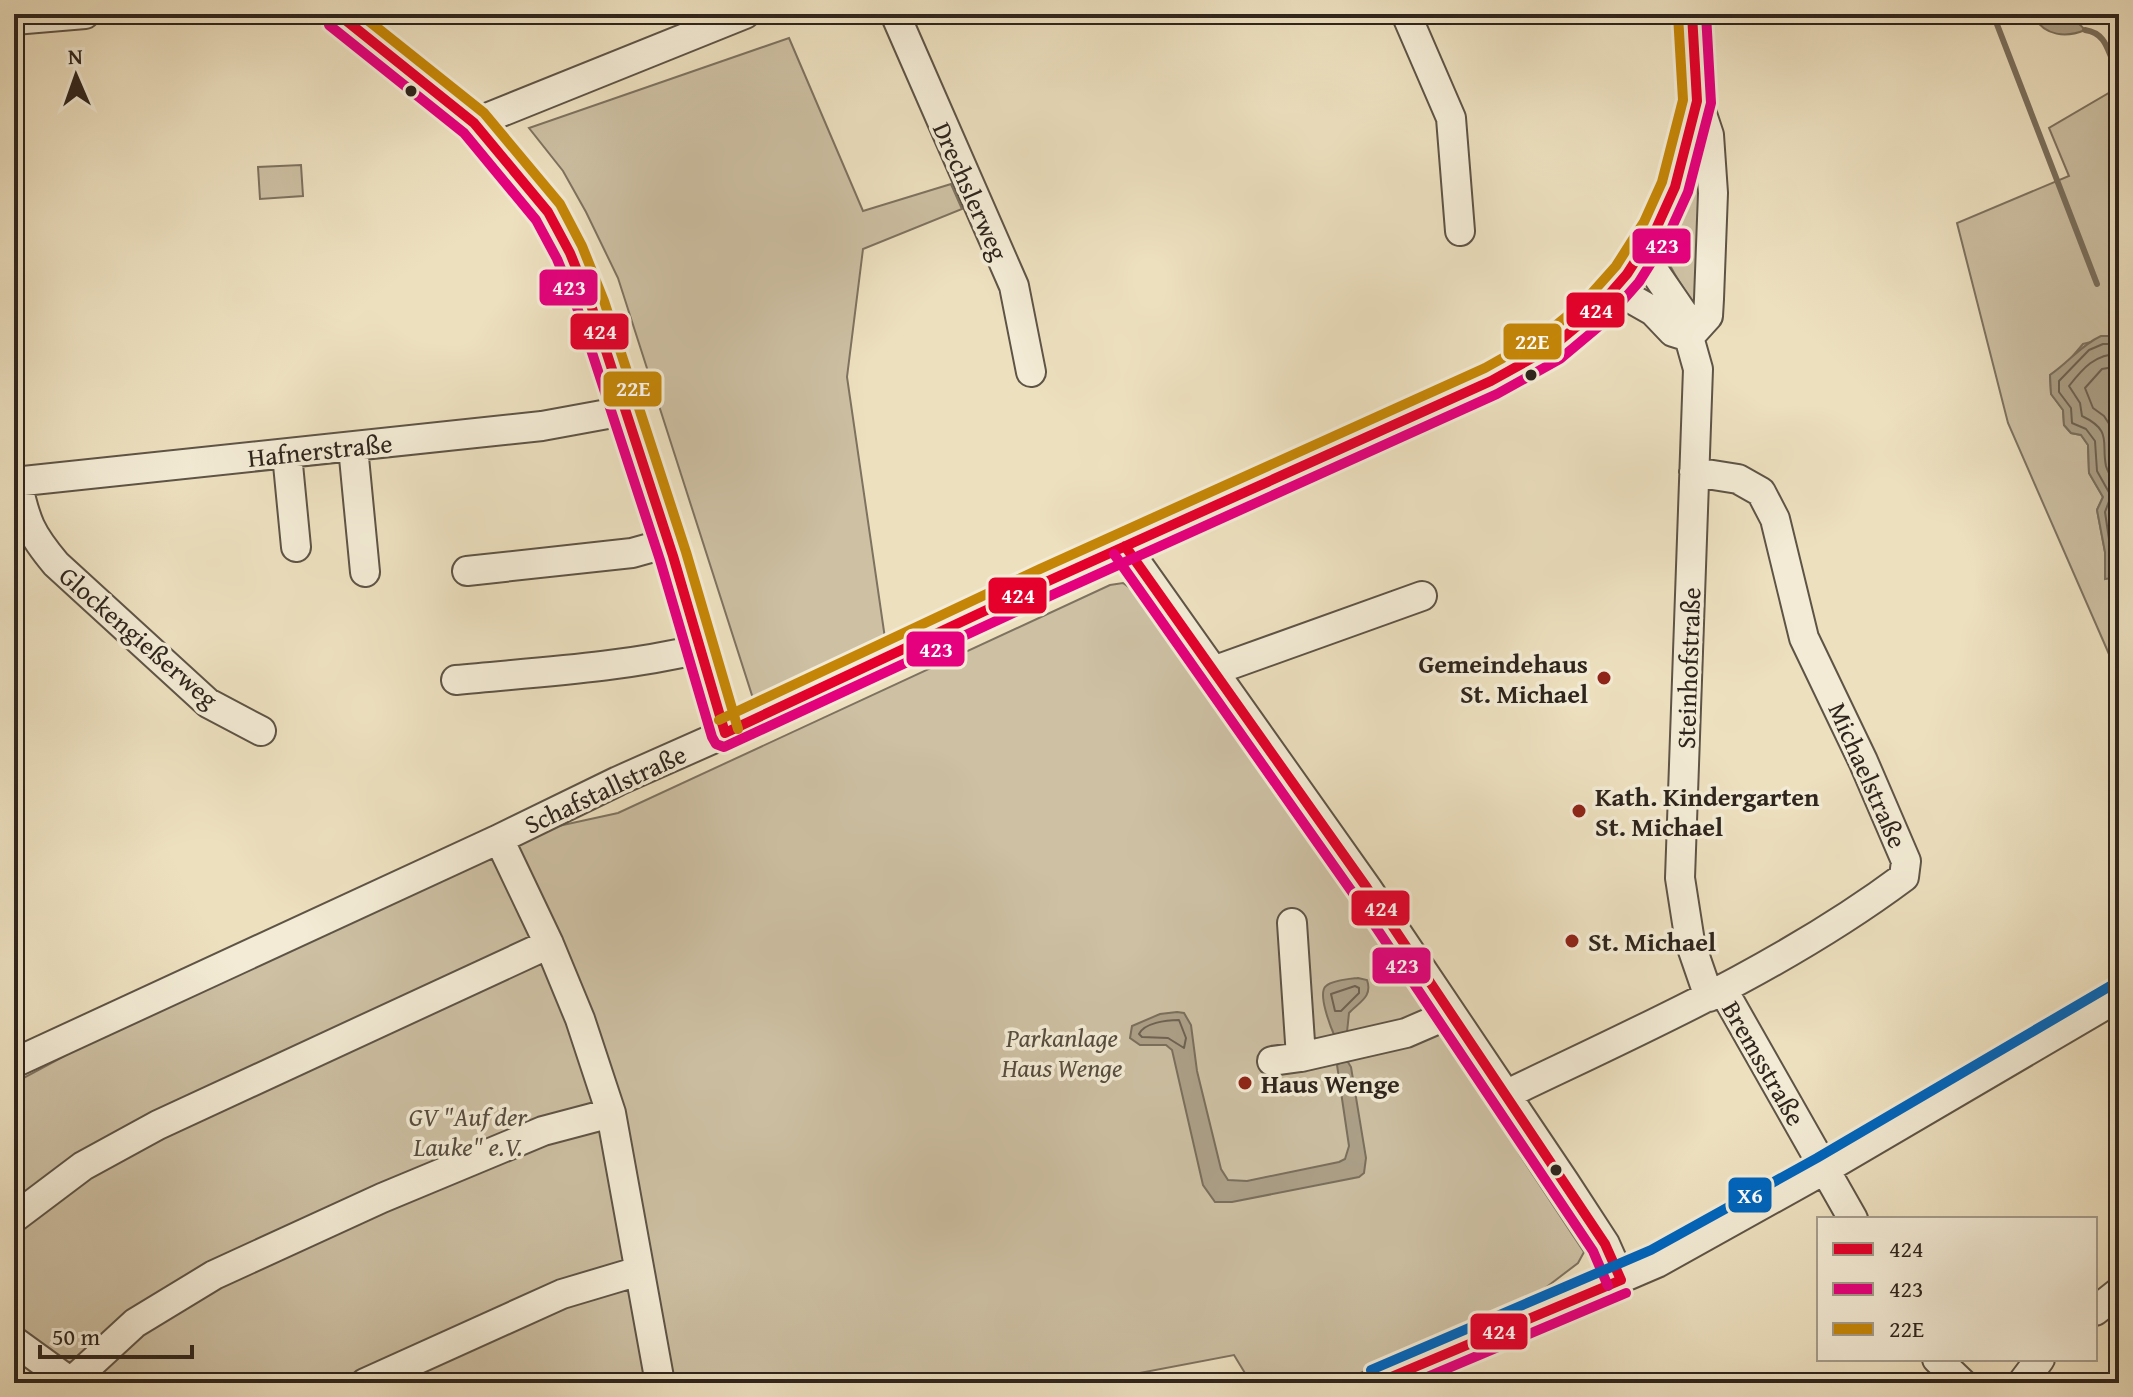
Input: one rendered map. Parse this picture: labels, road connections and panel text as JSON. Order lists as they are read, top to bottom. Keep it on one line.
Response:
{"streets":{"street":["Drechslerweg","Hafnerstraße","Glockengießerweg","Steinhofstraße","Michaelstraße","Schafstallstraße","Bremsstraße"]},"crossings":[["Hafnerstraße","Glockengießerweg"],["Steinhofstraße","Michaelstraße"],["Steinhofstraße","Bremsstraße"],["Michaelstraße","Bremsstraße"]],"parks":["Parkanlage Haus Wenge","GV \"Auf der Lauke\" e.V."],"places":["Gemeindehaus St. Michael","Kath. Kindergarten St. Michael","St. Michael","Haus Wenge"],"lines":["transit line 424","transit line 423","transit line 22E","transit line X6"],"legend":["424","423","22E"],"scale_bar":"50 m","north":"top"}
